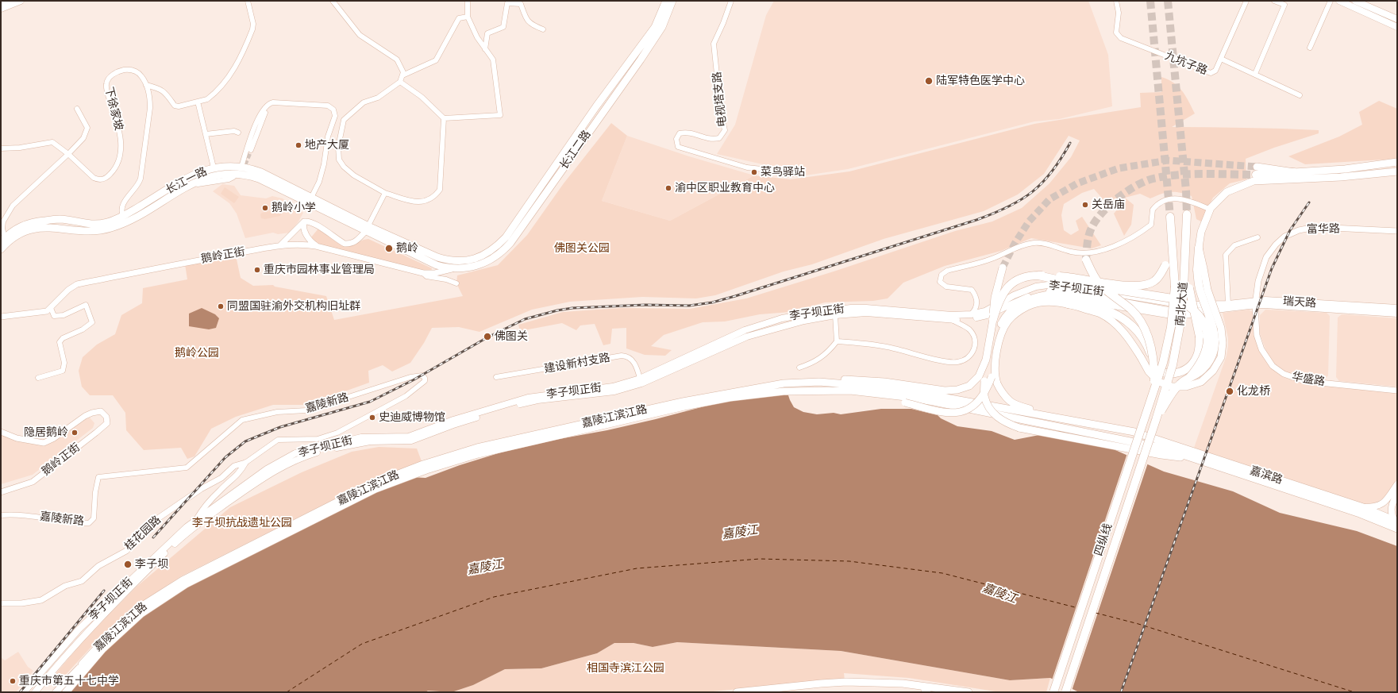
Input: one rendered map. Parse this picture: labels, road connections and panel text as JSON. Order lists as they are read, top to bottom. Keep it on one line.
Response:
{"streets":{"highway":["南北大道","四纵线"],"main road":["长江二路","长江一路","李子坝正街","瑞天路","嘉陵江滨江路","嘉滨路"],"street":["九坑子路","电视塔支路","下徐家坡","富华路","鹅岭正街","建设新村支路","华盛路","嘉陵新路","桂花园路"]},"crossings":[["下徐家坡","长江一路"],["长江二路","长江一路"],["长江二路","鹅岭正街"],["长江一路","鹅岭正街"],["富华路","瑞天路"],["富华路","华盛路"],["李子坝正街","瑞天路"],["李子坝正街","建设新村支路"],["李子坝正街","嘉陵新路"],["瑞天路","华盛路"],["南北大道","四纵线"],["嘉陵新路","桂花园路"]],"water":["嘉陵江"],"parks":["佛图关公园","鹅岭公园","李子坝抗战遗址公园","相国寺滨江公园"],"places":["陆军特色医学中心","地产大厦","菜鸟驿站","渝中区职业教育中心","关岳庙","鹅岭小学","鹅岭","重庆市园林事业管理局","同盟国驻渝外交机构旧址群","佛图关","化龙桥","史迪威博物馆","隐居鹅岭","李子坝","重庆市第五十七中学"]}
